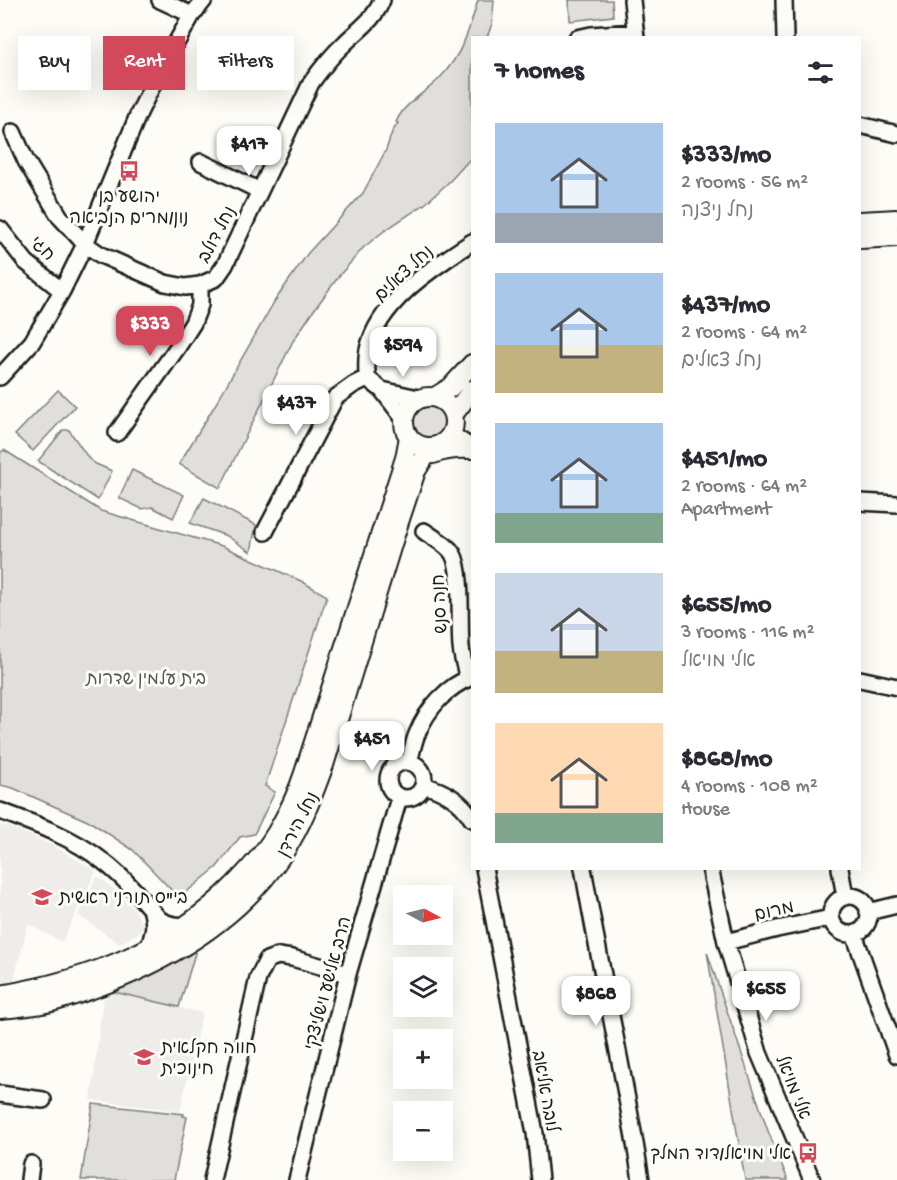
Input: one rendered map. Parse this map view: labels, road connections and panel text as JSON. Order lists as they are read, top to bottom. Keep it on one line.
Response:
{"streets":{"main road":["נחל הירדן"],"street":["נחל דולב","חגי","נחל צאלים","חנה סנש","מרום","הרב אלישע וישליצקי","אלי מויאל","לובה אליאב"]},"crossings":[["מרום","אלי מויאל"]],"parks":["בית עלמין שדרות"],"places":{"bus stop":["יהושע בן נון/מרים הנביאה","אלי מויאל/דוד המלך"],"school or university":["בי\"ס תורני ראשית","חווה חקלאית חינוכית"]},"north":"right","page":{"chip":["Buy","Rent","Filters"],"heading":"7 homes","list":[{"name":"$333/mo","note":"2 rooms · 56 m² · נחל ניצנה"},{"name":"$437/mo","note":"2 rooms · 64 m² · נחל צאלים"},{"name":"$451/mo","note":"2 rooms · 64 m² · Apartment"},{"name":"$655/mo","note":"3 rooms · 116 m² · אלי מויאל"},{"name":"$868/mo","note":"4 rooms · 108 m² · House"}],"price":["$417","$333","$594","$437","$451","$655","$868"],"map_buttons":["+","−"]}}
